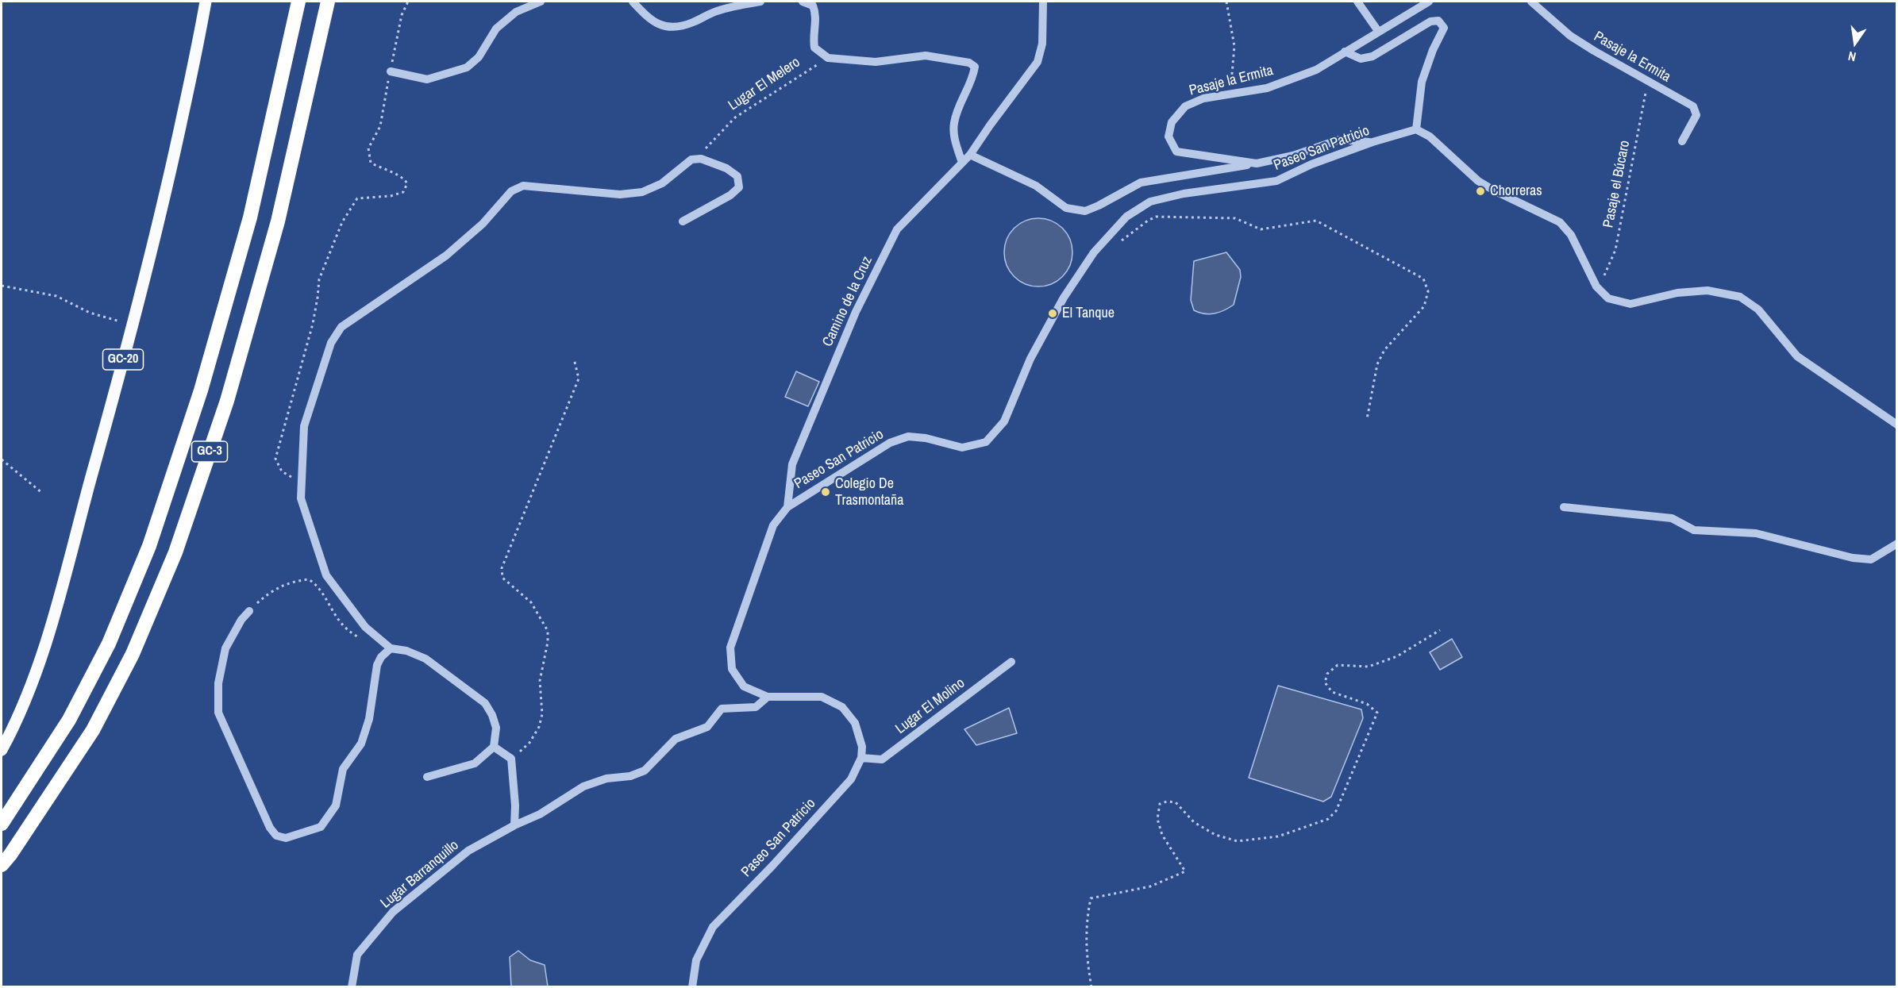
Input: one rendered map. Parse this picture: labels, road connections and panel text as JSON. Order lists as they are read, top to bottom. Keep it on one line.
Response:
{"streets":{"highway":["GC-3"],"main road":["GC-20"],"street":["Pasaje la Ermita","Lugar El Melero","Paseo San Patricio","Camino de la Cruz","Lugar El Molino","Lugar Barranquillo"],"path":["Pasaje el Búcaro"]},"crossings":[["Pasaje la Ermita","Paseo San Patricio"],["Pasaje la Ermita","Pasaje el Búcaro"],["Paseo San Patricio","Camino de la Cruz"],["Paseo San Patricio","Lugar El Molino"]],"places":["Chorreras","El Tanque","Colegio De Trasmontaña"],"north":"bottom"}
